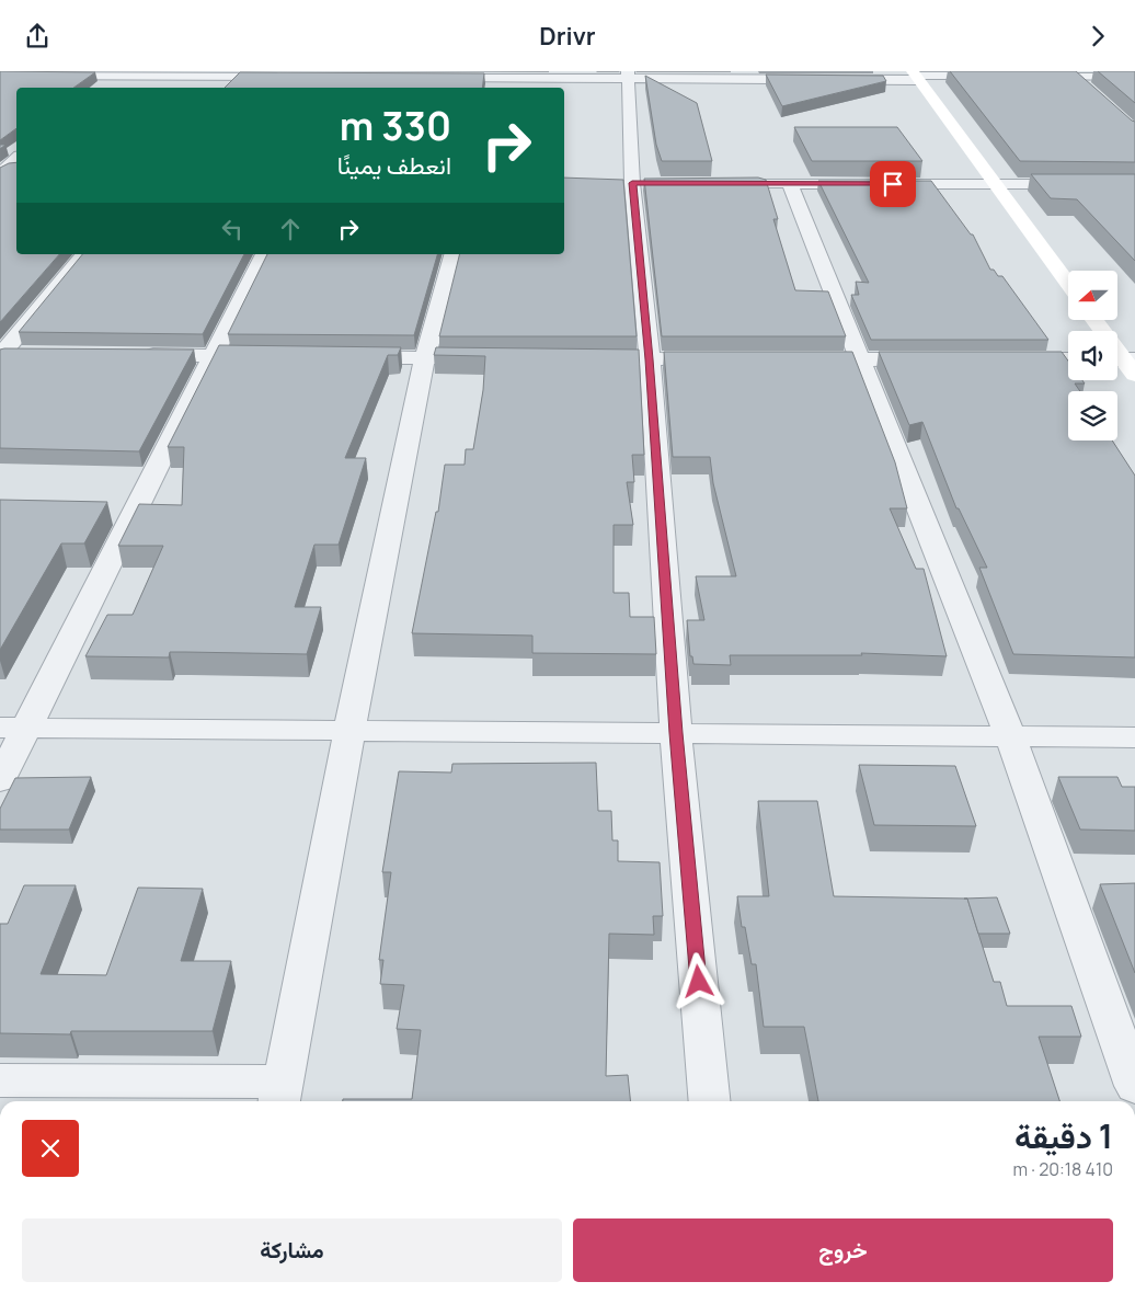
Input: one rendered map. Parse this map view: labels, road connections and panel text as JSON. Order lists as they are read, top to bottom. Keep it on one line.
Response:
{"north":"left","page":{"header":"Drivr","turn":["330 m","انعطف يمينًا"],"heading":["1 دقيقة","410 m · 20:18"],"buttons":["خروج","مشاركة"]}}
